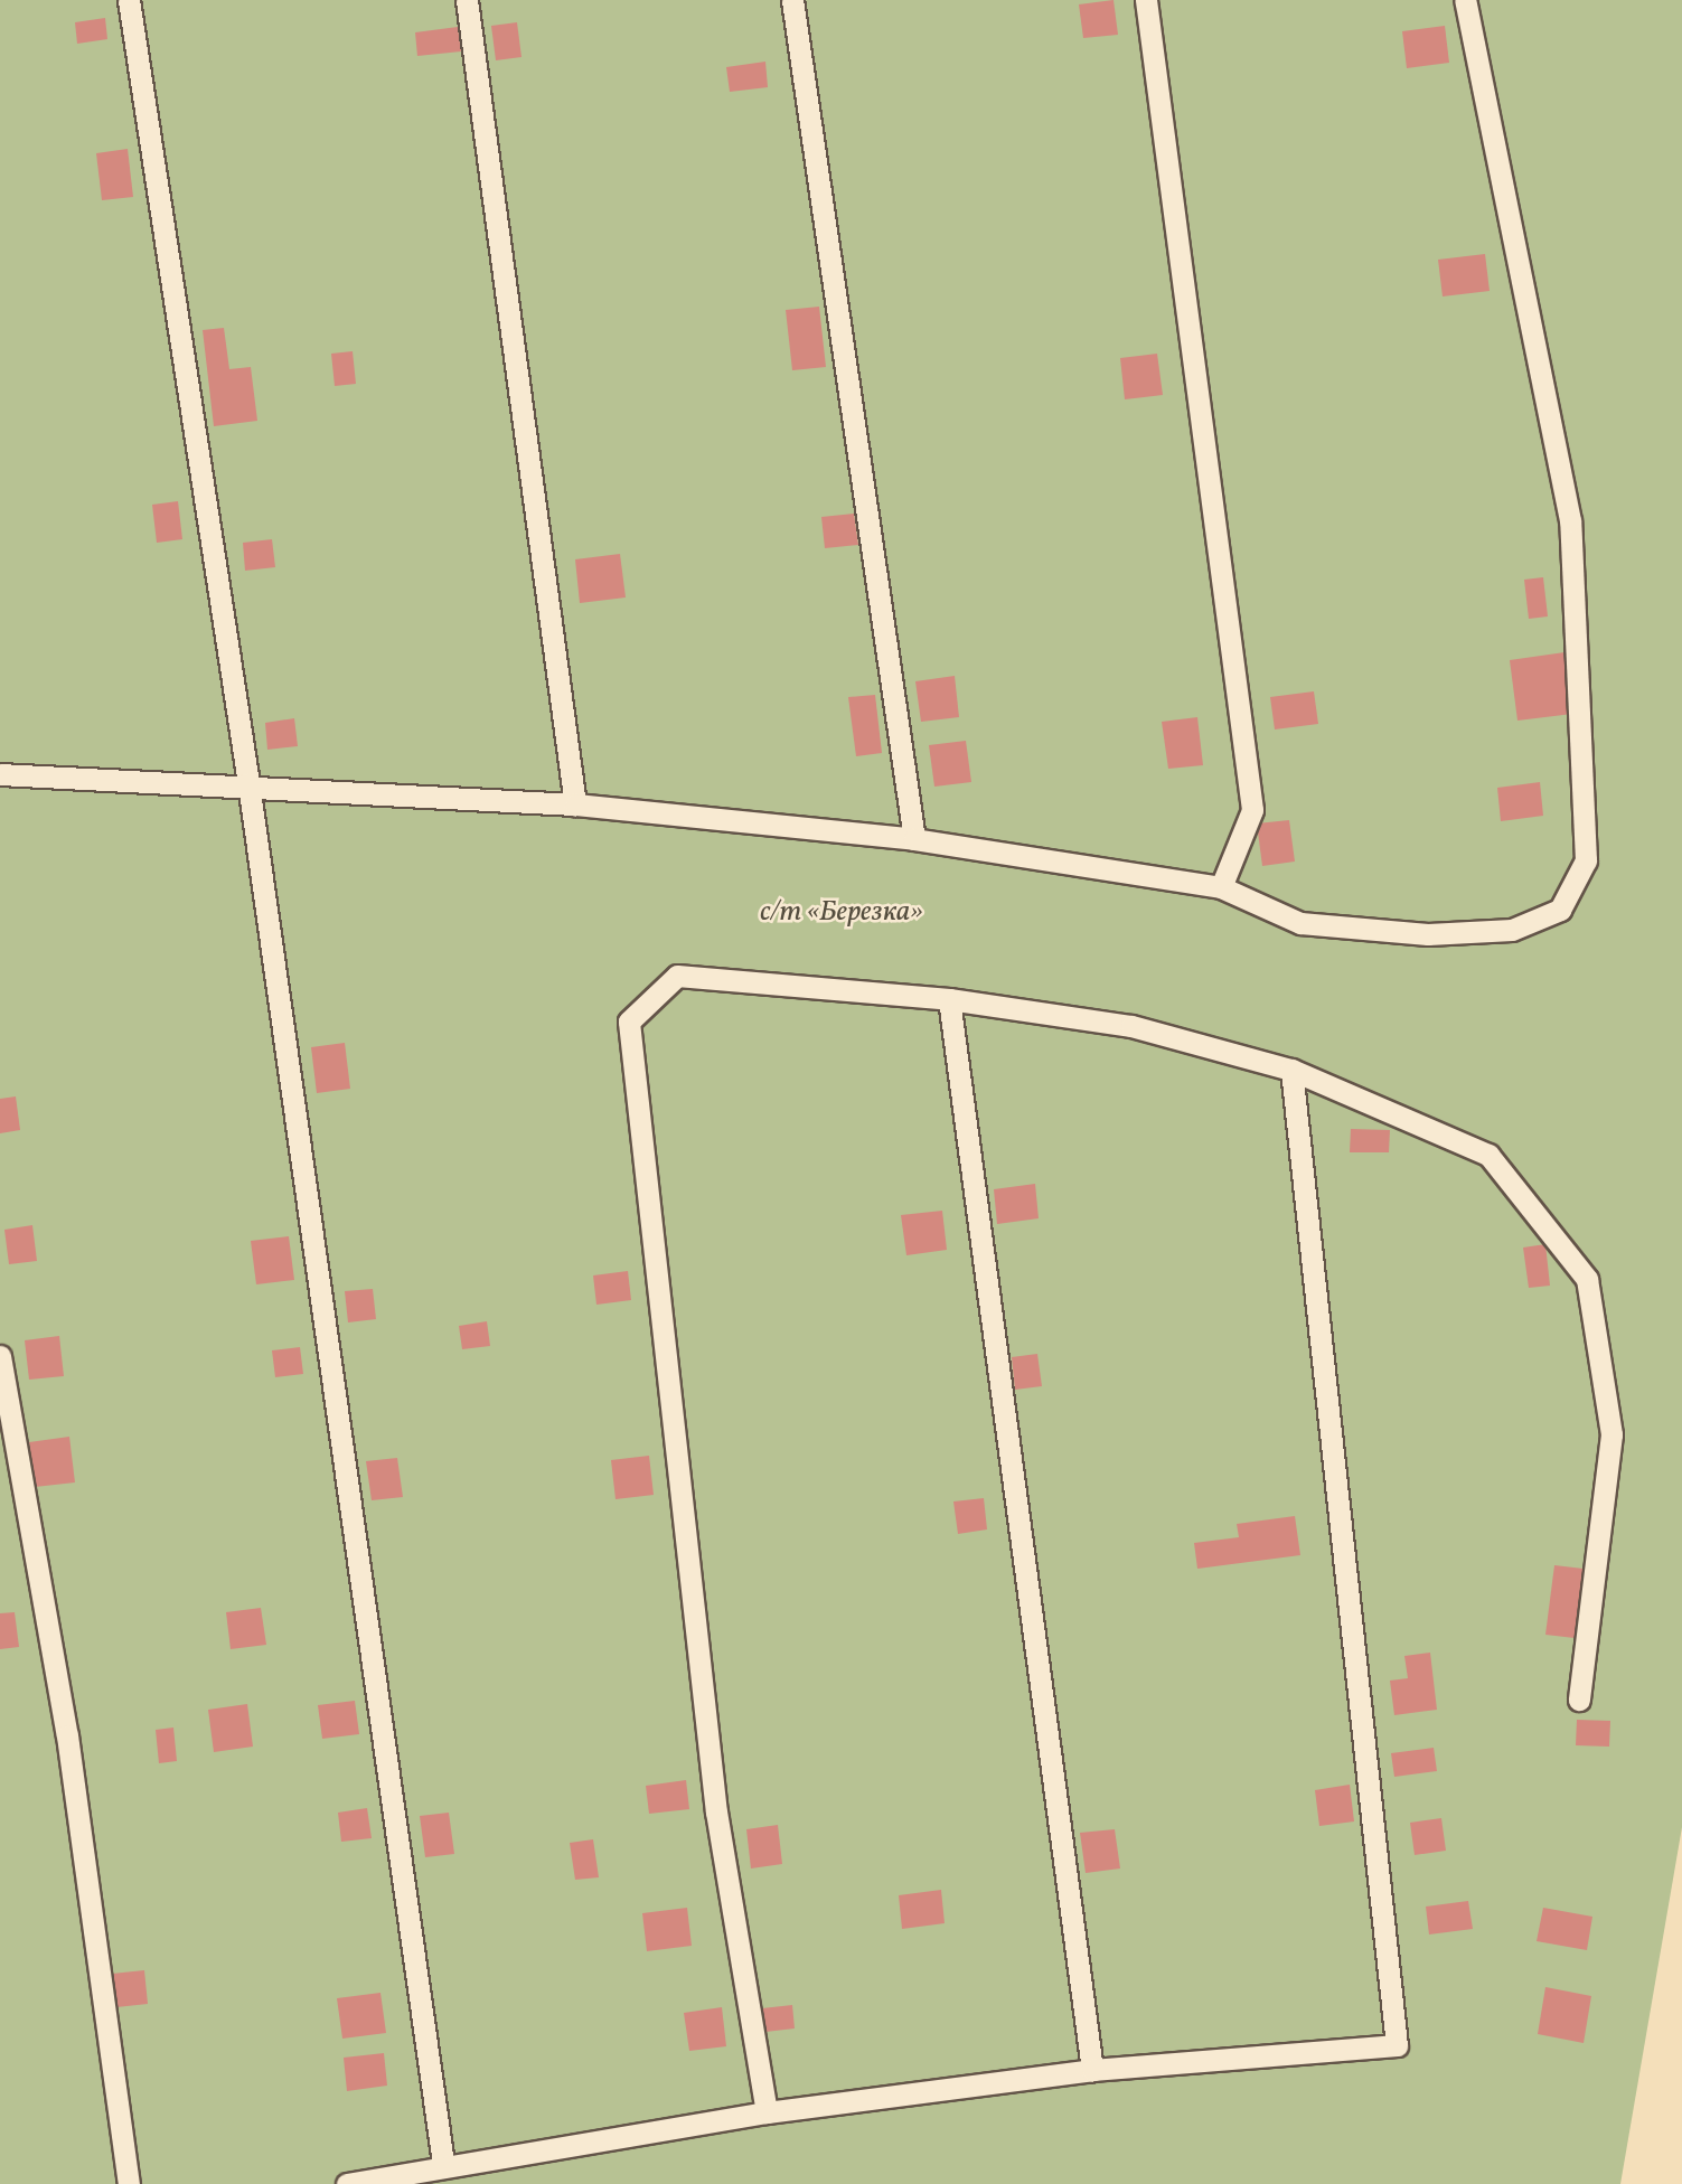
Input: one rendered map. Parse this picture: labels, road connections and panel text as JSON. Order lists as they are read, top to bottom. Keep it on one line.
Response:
{"parks":["с/т «Березка»"]}
